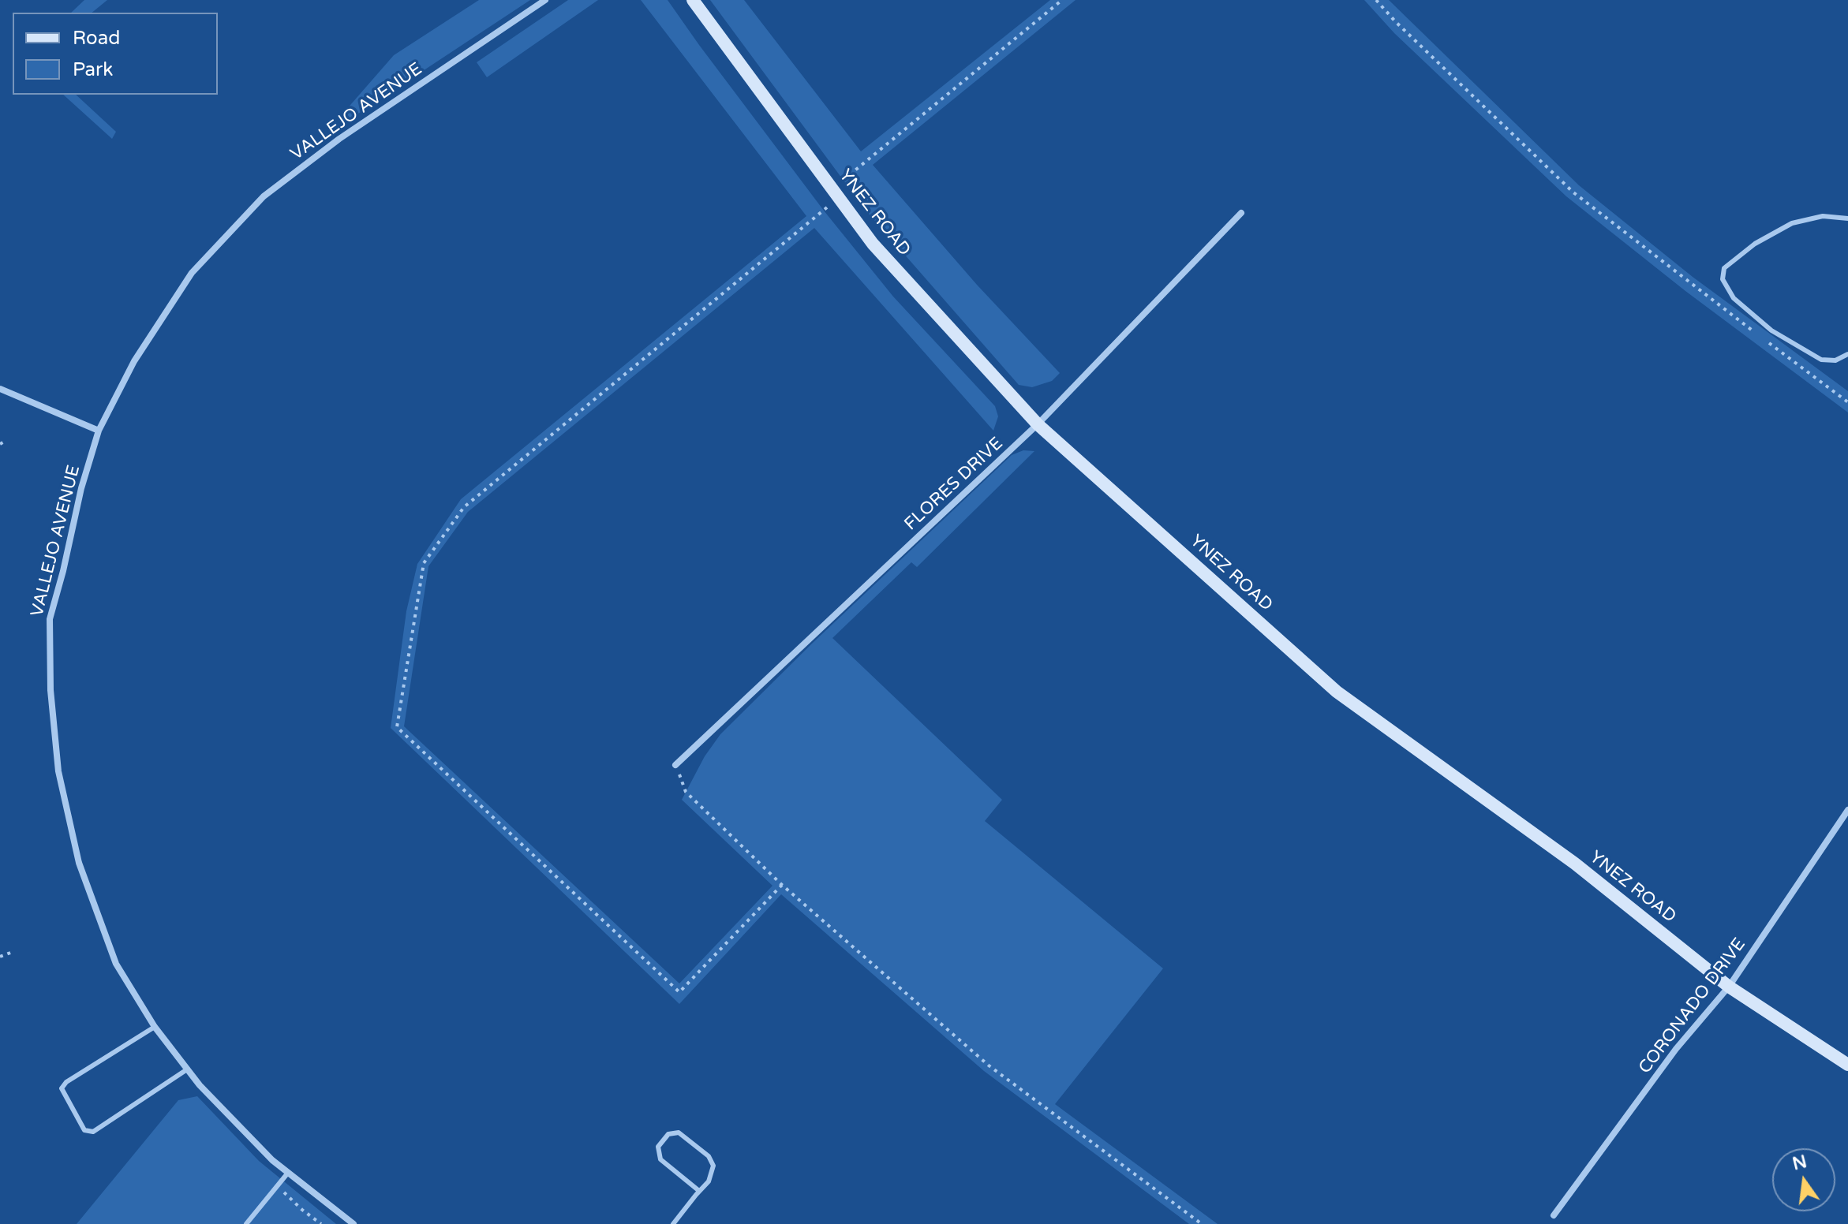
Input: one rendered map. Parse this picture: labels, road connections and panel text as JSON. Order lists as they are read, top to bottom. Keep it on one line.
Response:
{"streets":{"main road":["YNEZ ROAD"],"street":["VALLEJO AVENUE","FLORES DRIVE","CORONADO DRIVE"]},"crossings":[["YNEZ ROAD","FLORES DRIVE"],["YNEZ ROAD","CORONADO DRIVE"]],"legend":["Road","Park"],"north":"top"}
